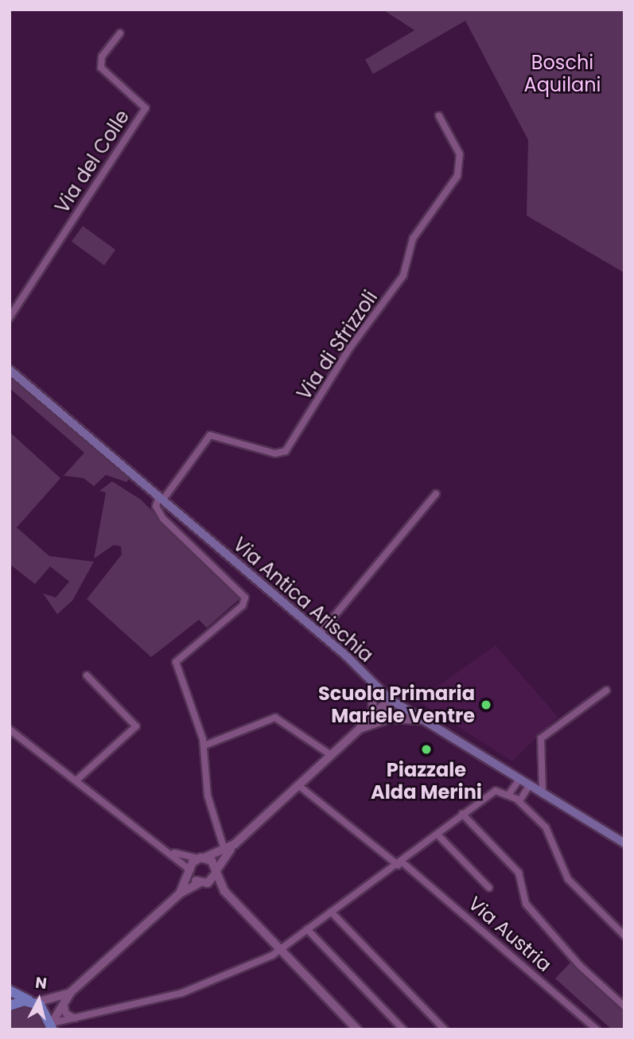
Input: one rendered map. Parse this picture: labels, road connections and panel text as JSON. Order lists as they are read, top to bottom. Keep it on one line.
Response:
{"streets":{"main road":["Via Antica Arischia"],"street":["Via del Colle","Via di Sfrizzoli","Via Austria"]},"crossings":[["Via di Sfrizzoli","Via Antica Arischia"]],"parks":["Boschi Aquilani"],"places":["Scuola Primaria Mariele Ventre","Piazzale Alda Merini"],"north":"top"}
